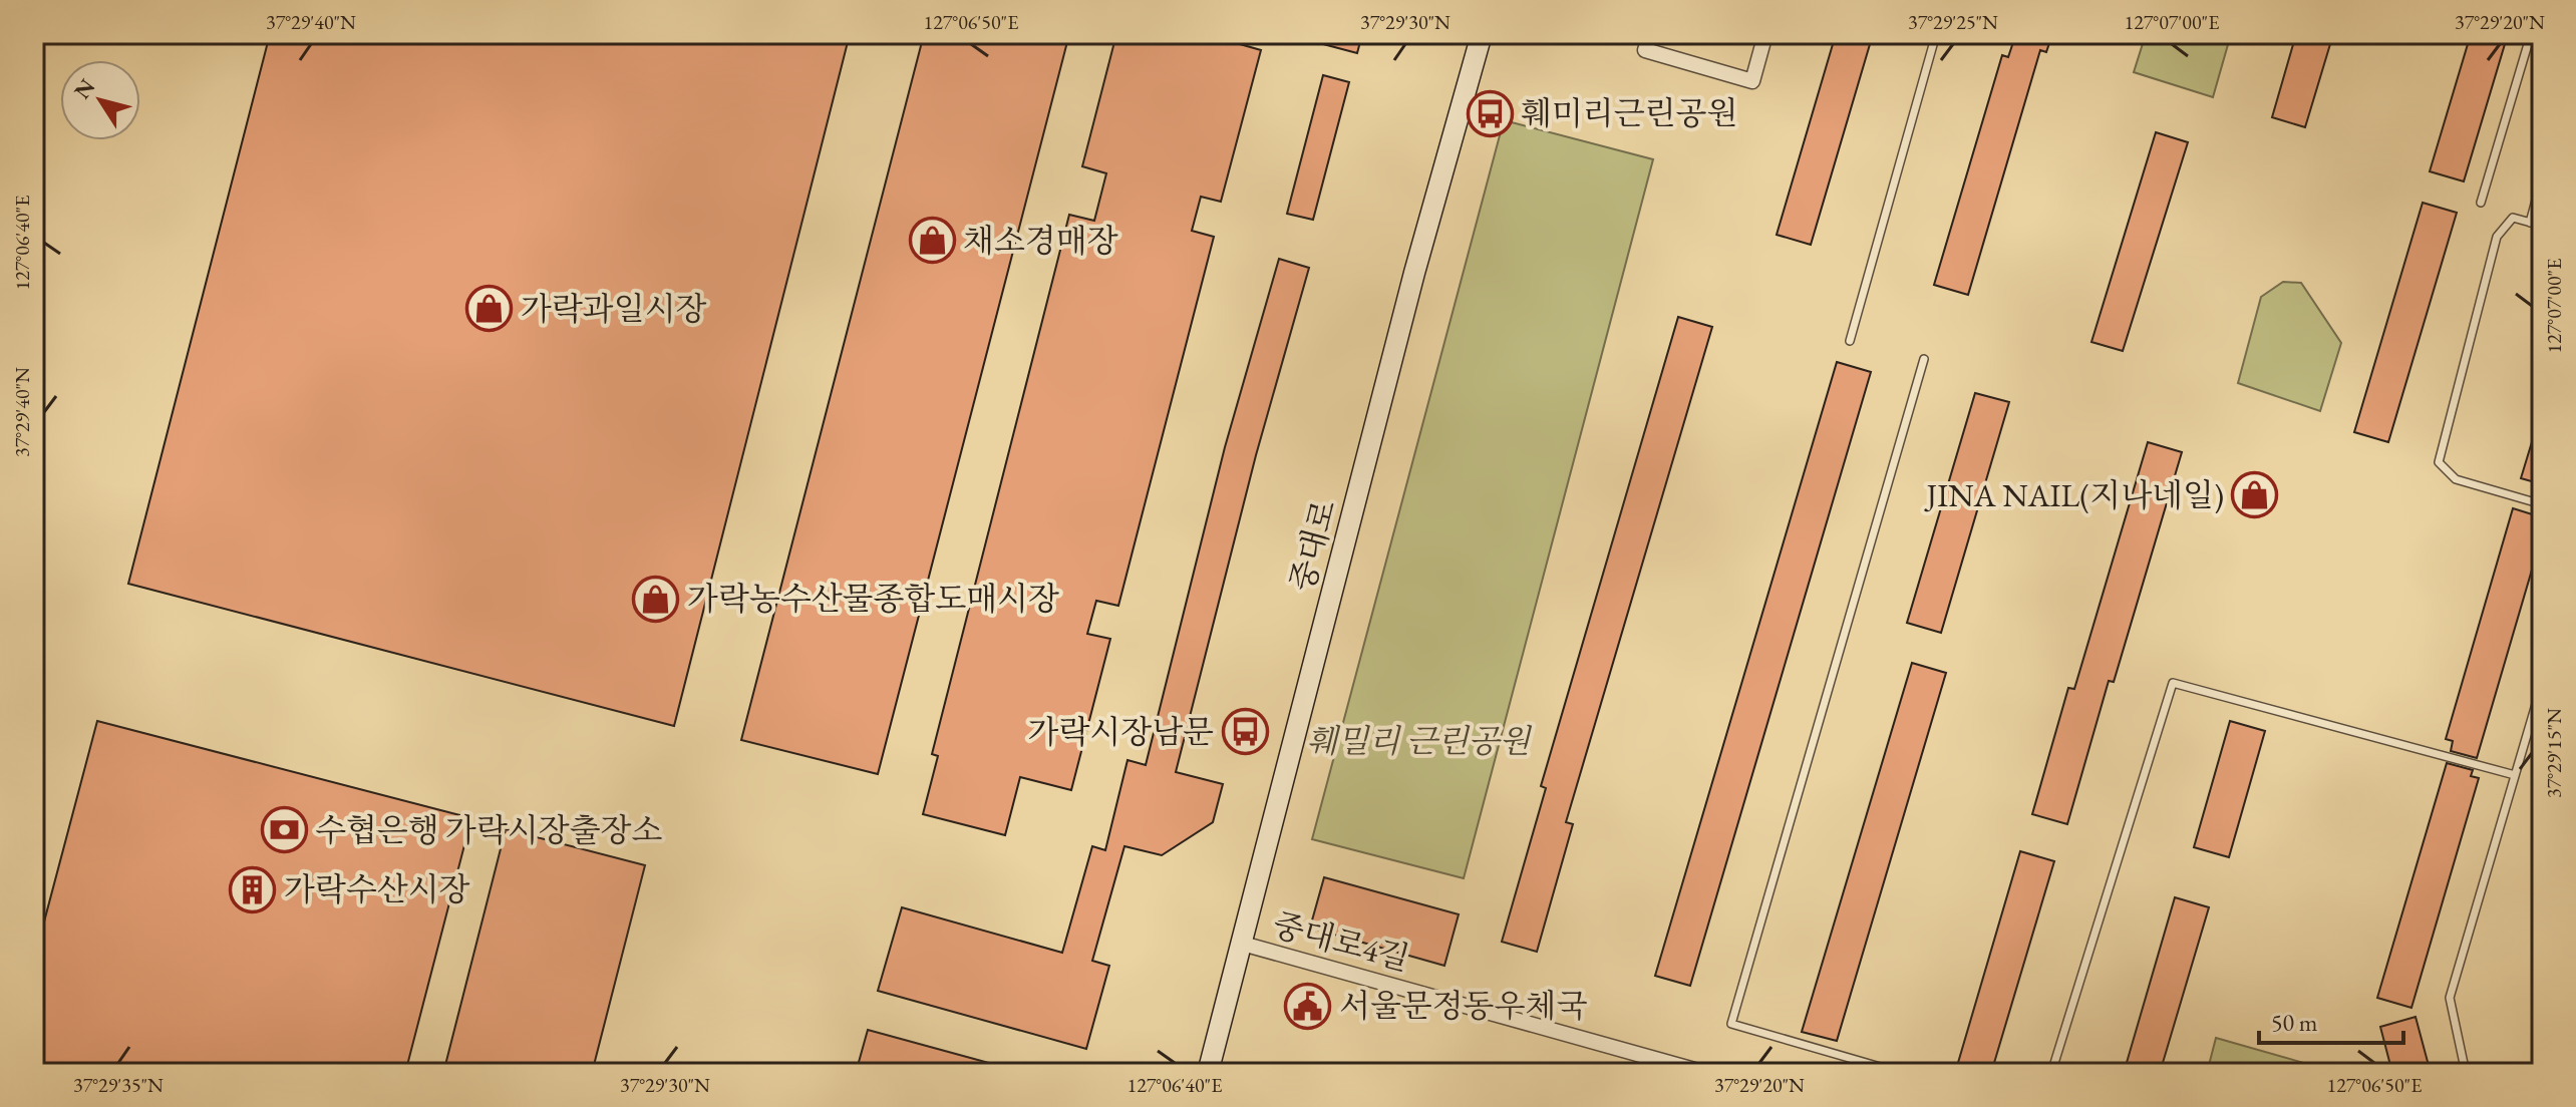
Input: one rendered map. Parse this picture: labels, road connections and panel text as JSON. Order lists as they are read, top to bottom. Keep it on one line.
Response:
{"streets":{"main road":["중대로"],"street":["중대로4길"]},"crossings":[["중대로","중대로4길"]],"parks":["훼밀리 근린공원"],"places":{"bus stop":["훼미리근린공원","가락시장남문"],"shop":["채소경매장","가락과일시장","JINA NAIL(지나네일)","가락농수산물종합도매시장"],"bank":["수협은행 가락시장출장소"],"building":["가락수산시장"],"public building":["서울문정동우체국"]},"scale_bar":"50 m","north":"top left","coordinates":["37°29'40\"N","127°06'50\"E","37°29'30\"N","37°29'25\"N","127°07'00\"E","37°29'20\"N","127°06'40\"E","37°29'15\"N","37°29'35\"N"]}
